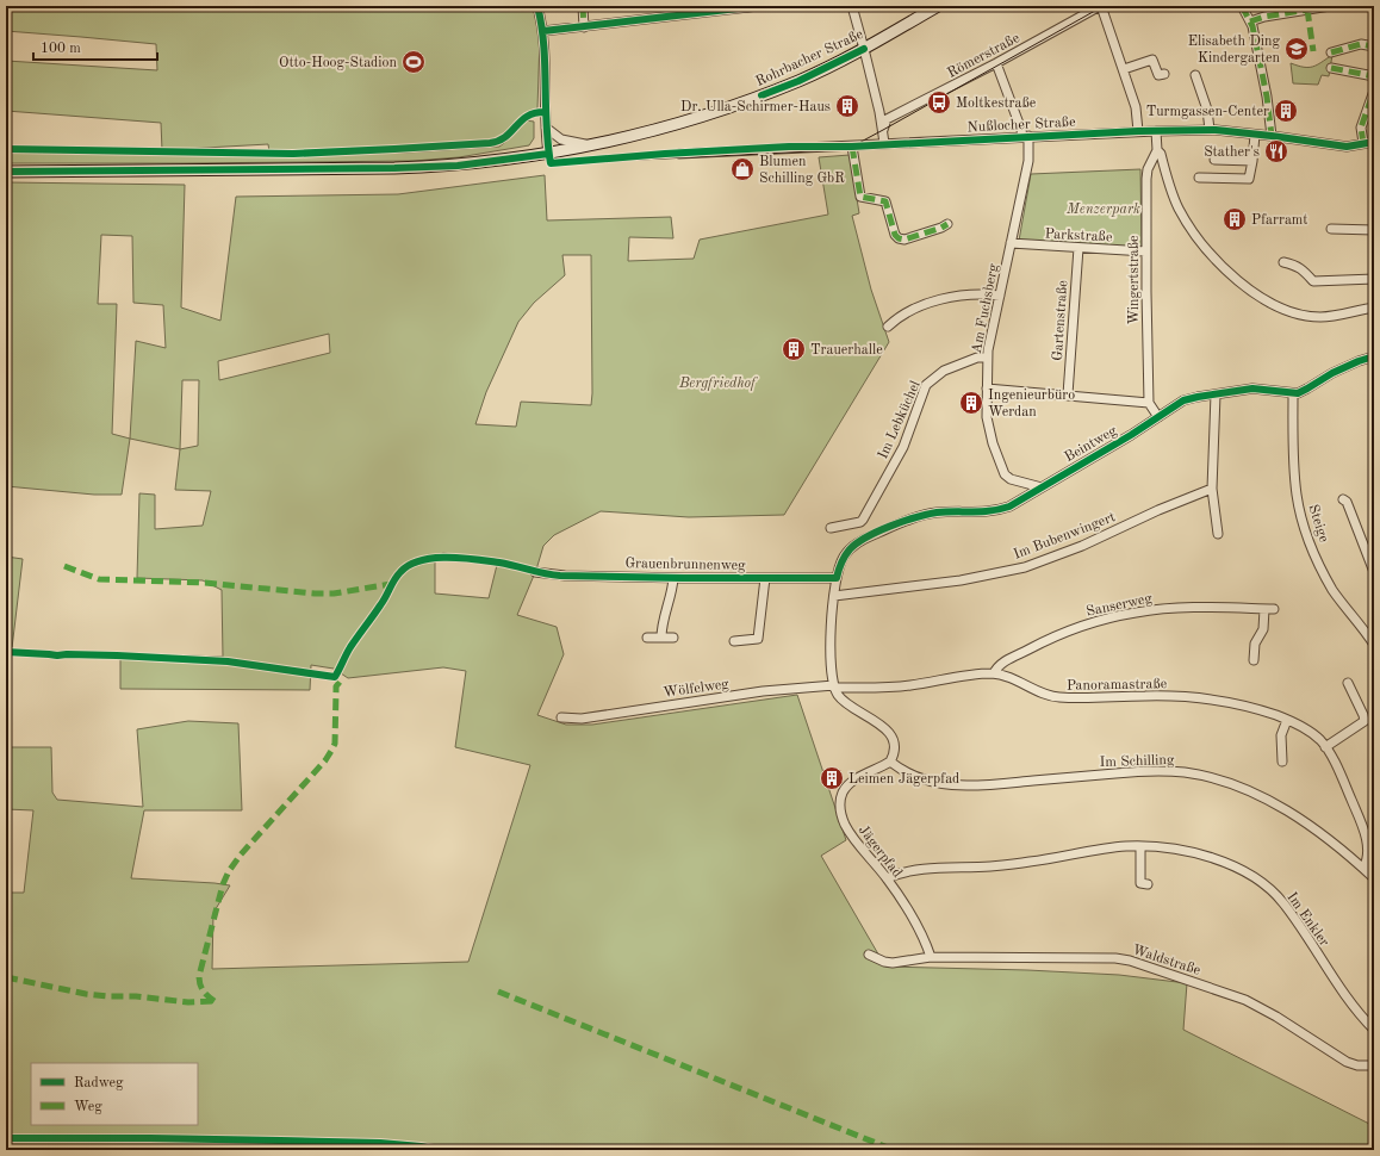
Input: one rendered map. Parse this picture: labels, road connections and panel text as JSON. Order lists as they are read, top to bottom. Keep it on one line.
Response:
{"streets":{"main road":["Rohrbacher Straße"],"street":["Römerstraße","Nußlocher Straße","Parkstraße","Wingertstraße","Am Fuchsberg","Gartenstraße","Im Lebküchel","Beintweg","Steige","Im Bubenwingert","Grauenbrunnenweg","Sanserweg","Panoramastraße","Wölfelweg","Im Schilling","Jägerpfad","Im Enkler","Waldstraße"]},"crossings":[["Nußlocher Straße","Wingertstraße"],["Nußlocher Straße","Am Fuchsberg"],["Parkstraße","Wingertstraße"],["Parkstraße","Am Fuchsberg"],["Parkstraße","Gartenstraße"],["Am Fuchsberg","Im Lebküchel"],["Am Fuchsberg","Beintweg"],["Beintweg","Steige"],["Beintweg","Im Bubenwingert"],["Beintweg","Grauenbrunnenweg"],["Beintweg","Panoramastraße"],["Beintweg","Wölfelweg"],["Sanserweg","Panoramastraße"],["Panoramastraße","Wölfelweg"],["Panoramastraße","Im Schilling"],["Im Schilling","Jägerpfad"],["Jägerpfad","Im Enkler"],["Jägerpfad","Waldstraße"]],"parks":["Menzerpark","Bergfriedhof"],"places":{"school or university":["Elisabeth Ding Kindergarten"],"sports":["Otto-Hoog-Stadion"],"bus stop":["Moltkestraße"],"building":["Dr. Ulla-Schirmer-Haus","Turmgassen-Center","Pfarramt","Trauerhalle","Ingenieurbüro Werdan","Leimen Jägerpfad"],"restaurant":["Stather's"],"shop":["Blumen Schilling GbR"]},"legend":["Radweg","Weg"],"scale_bar":"100 m"}
